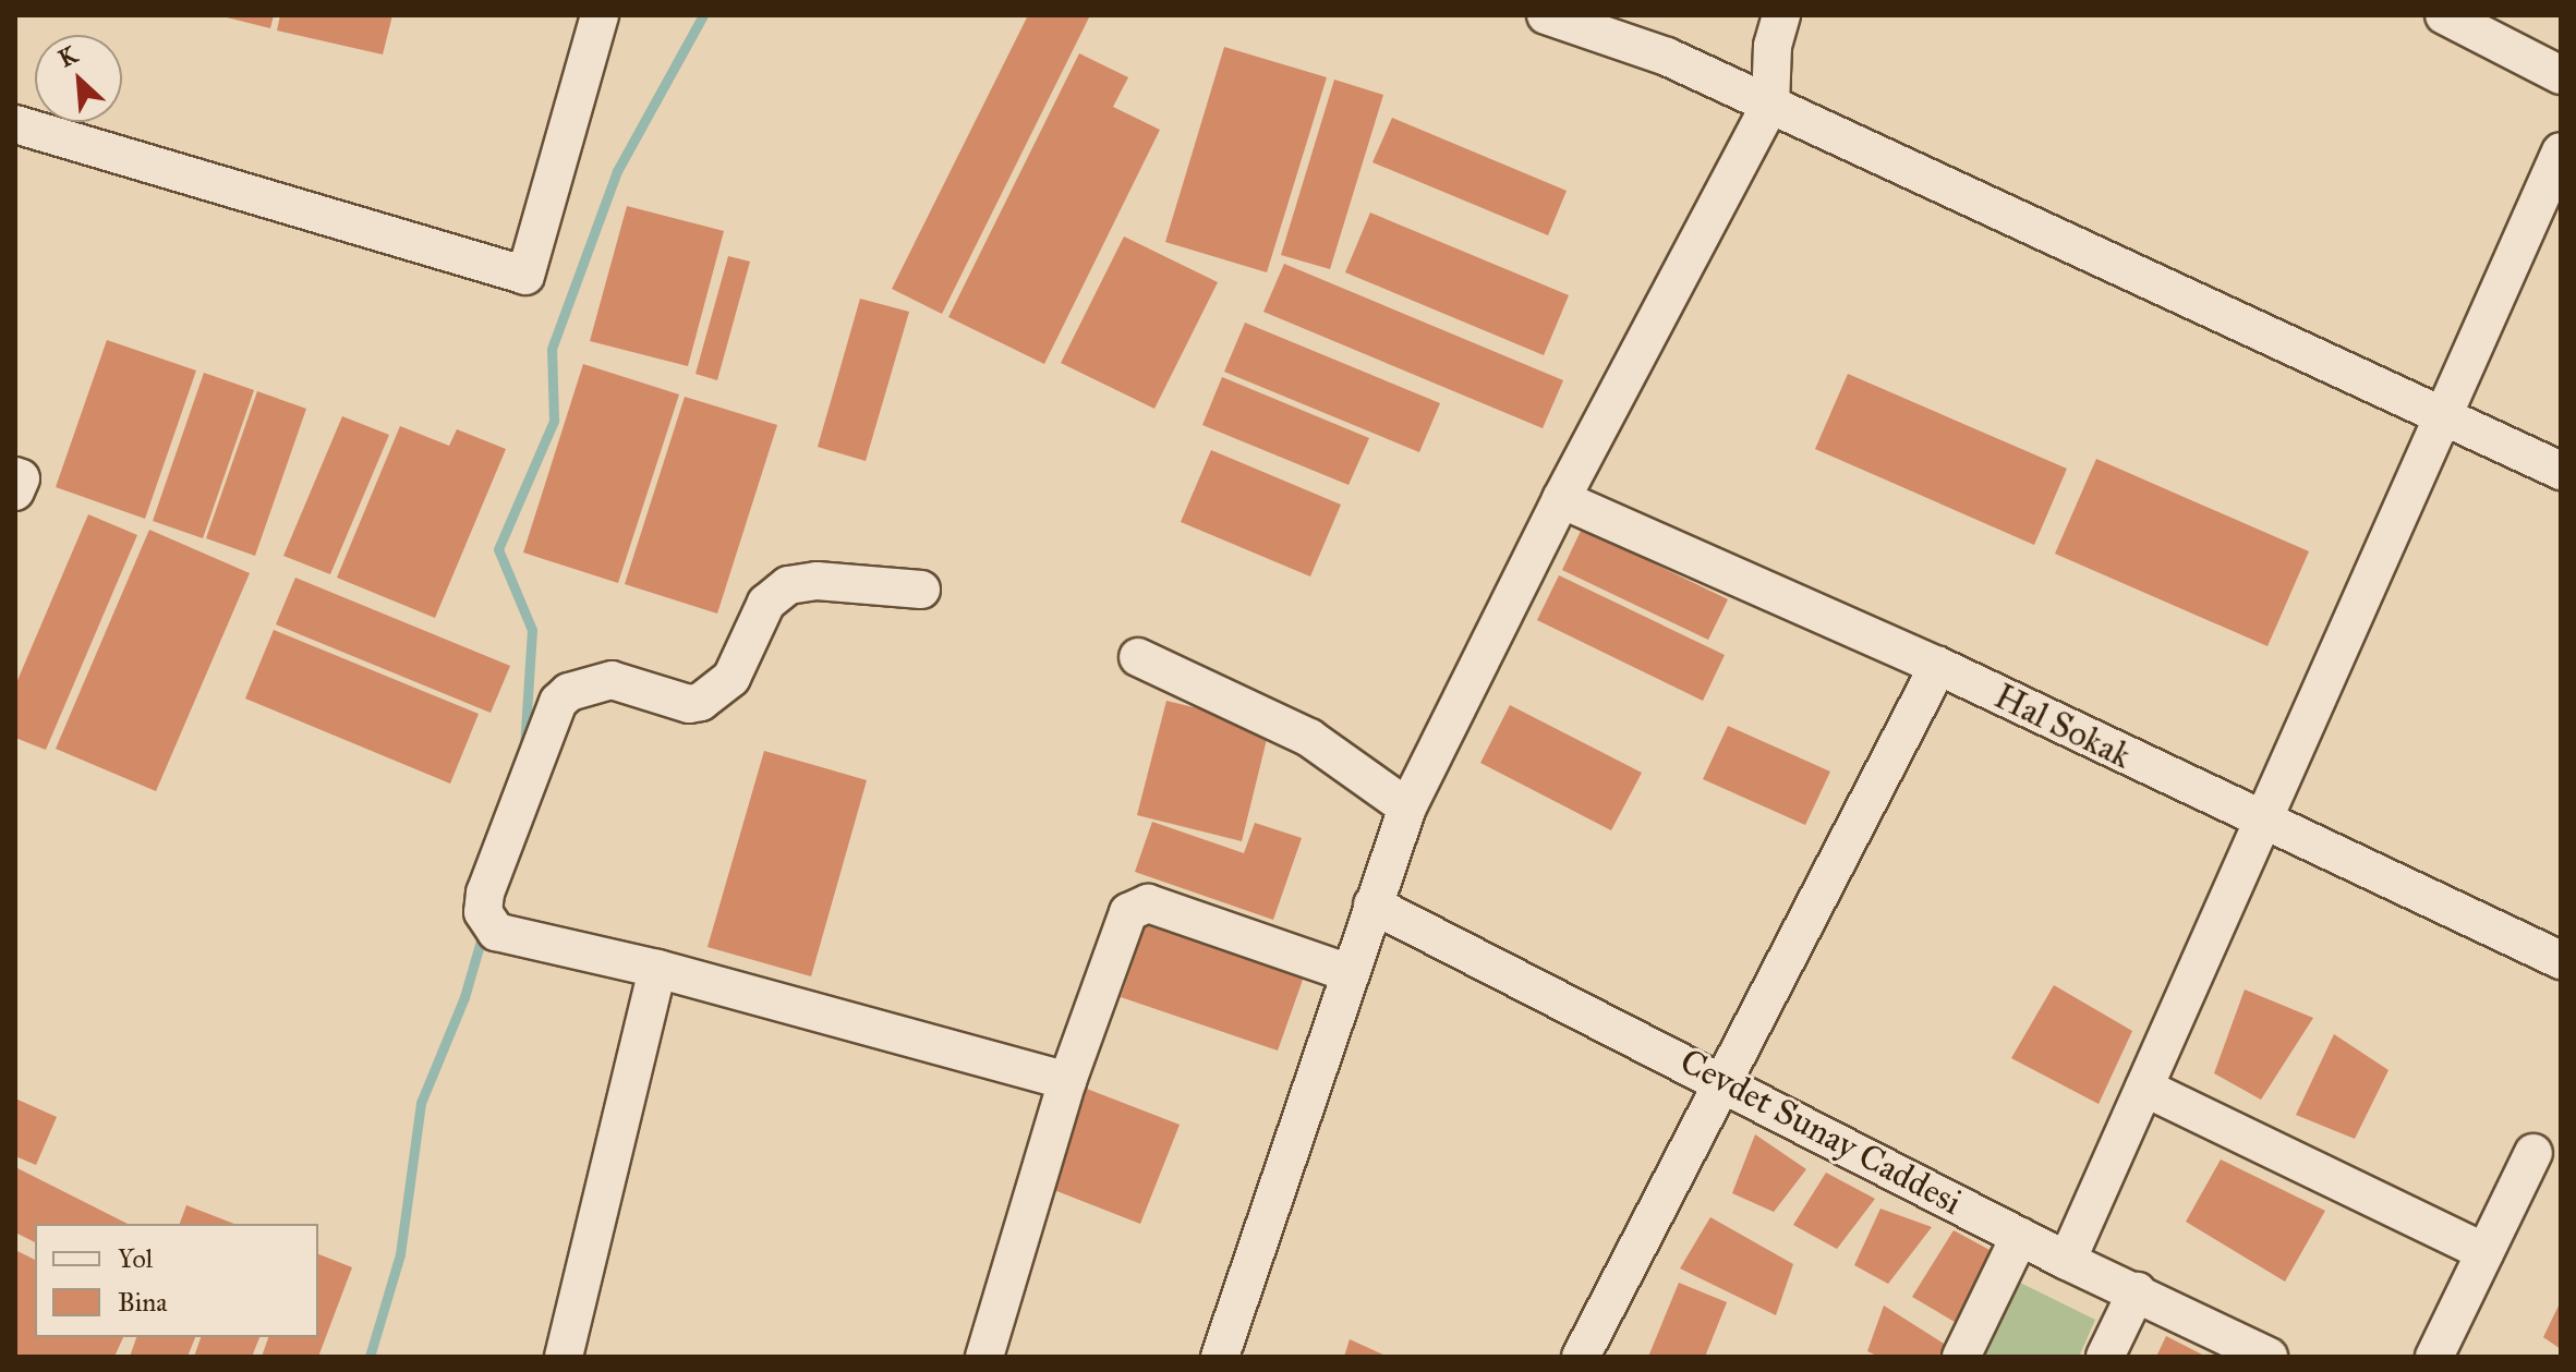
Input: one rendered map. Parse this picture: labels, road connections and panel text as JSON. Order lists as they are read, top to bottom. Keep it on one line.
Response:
{"streets":{"street":["Hal Sokak","Cevdet Sunay Caddesi"]},"legend":["Yol","Bina"],"north":"top left"}
